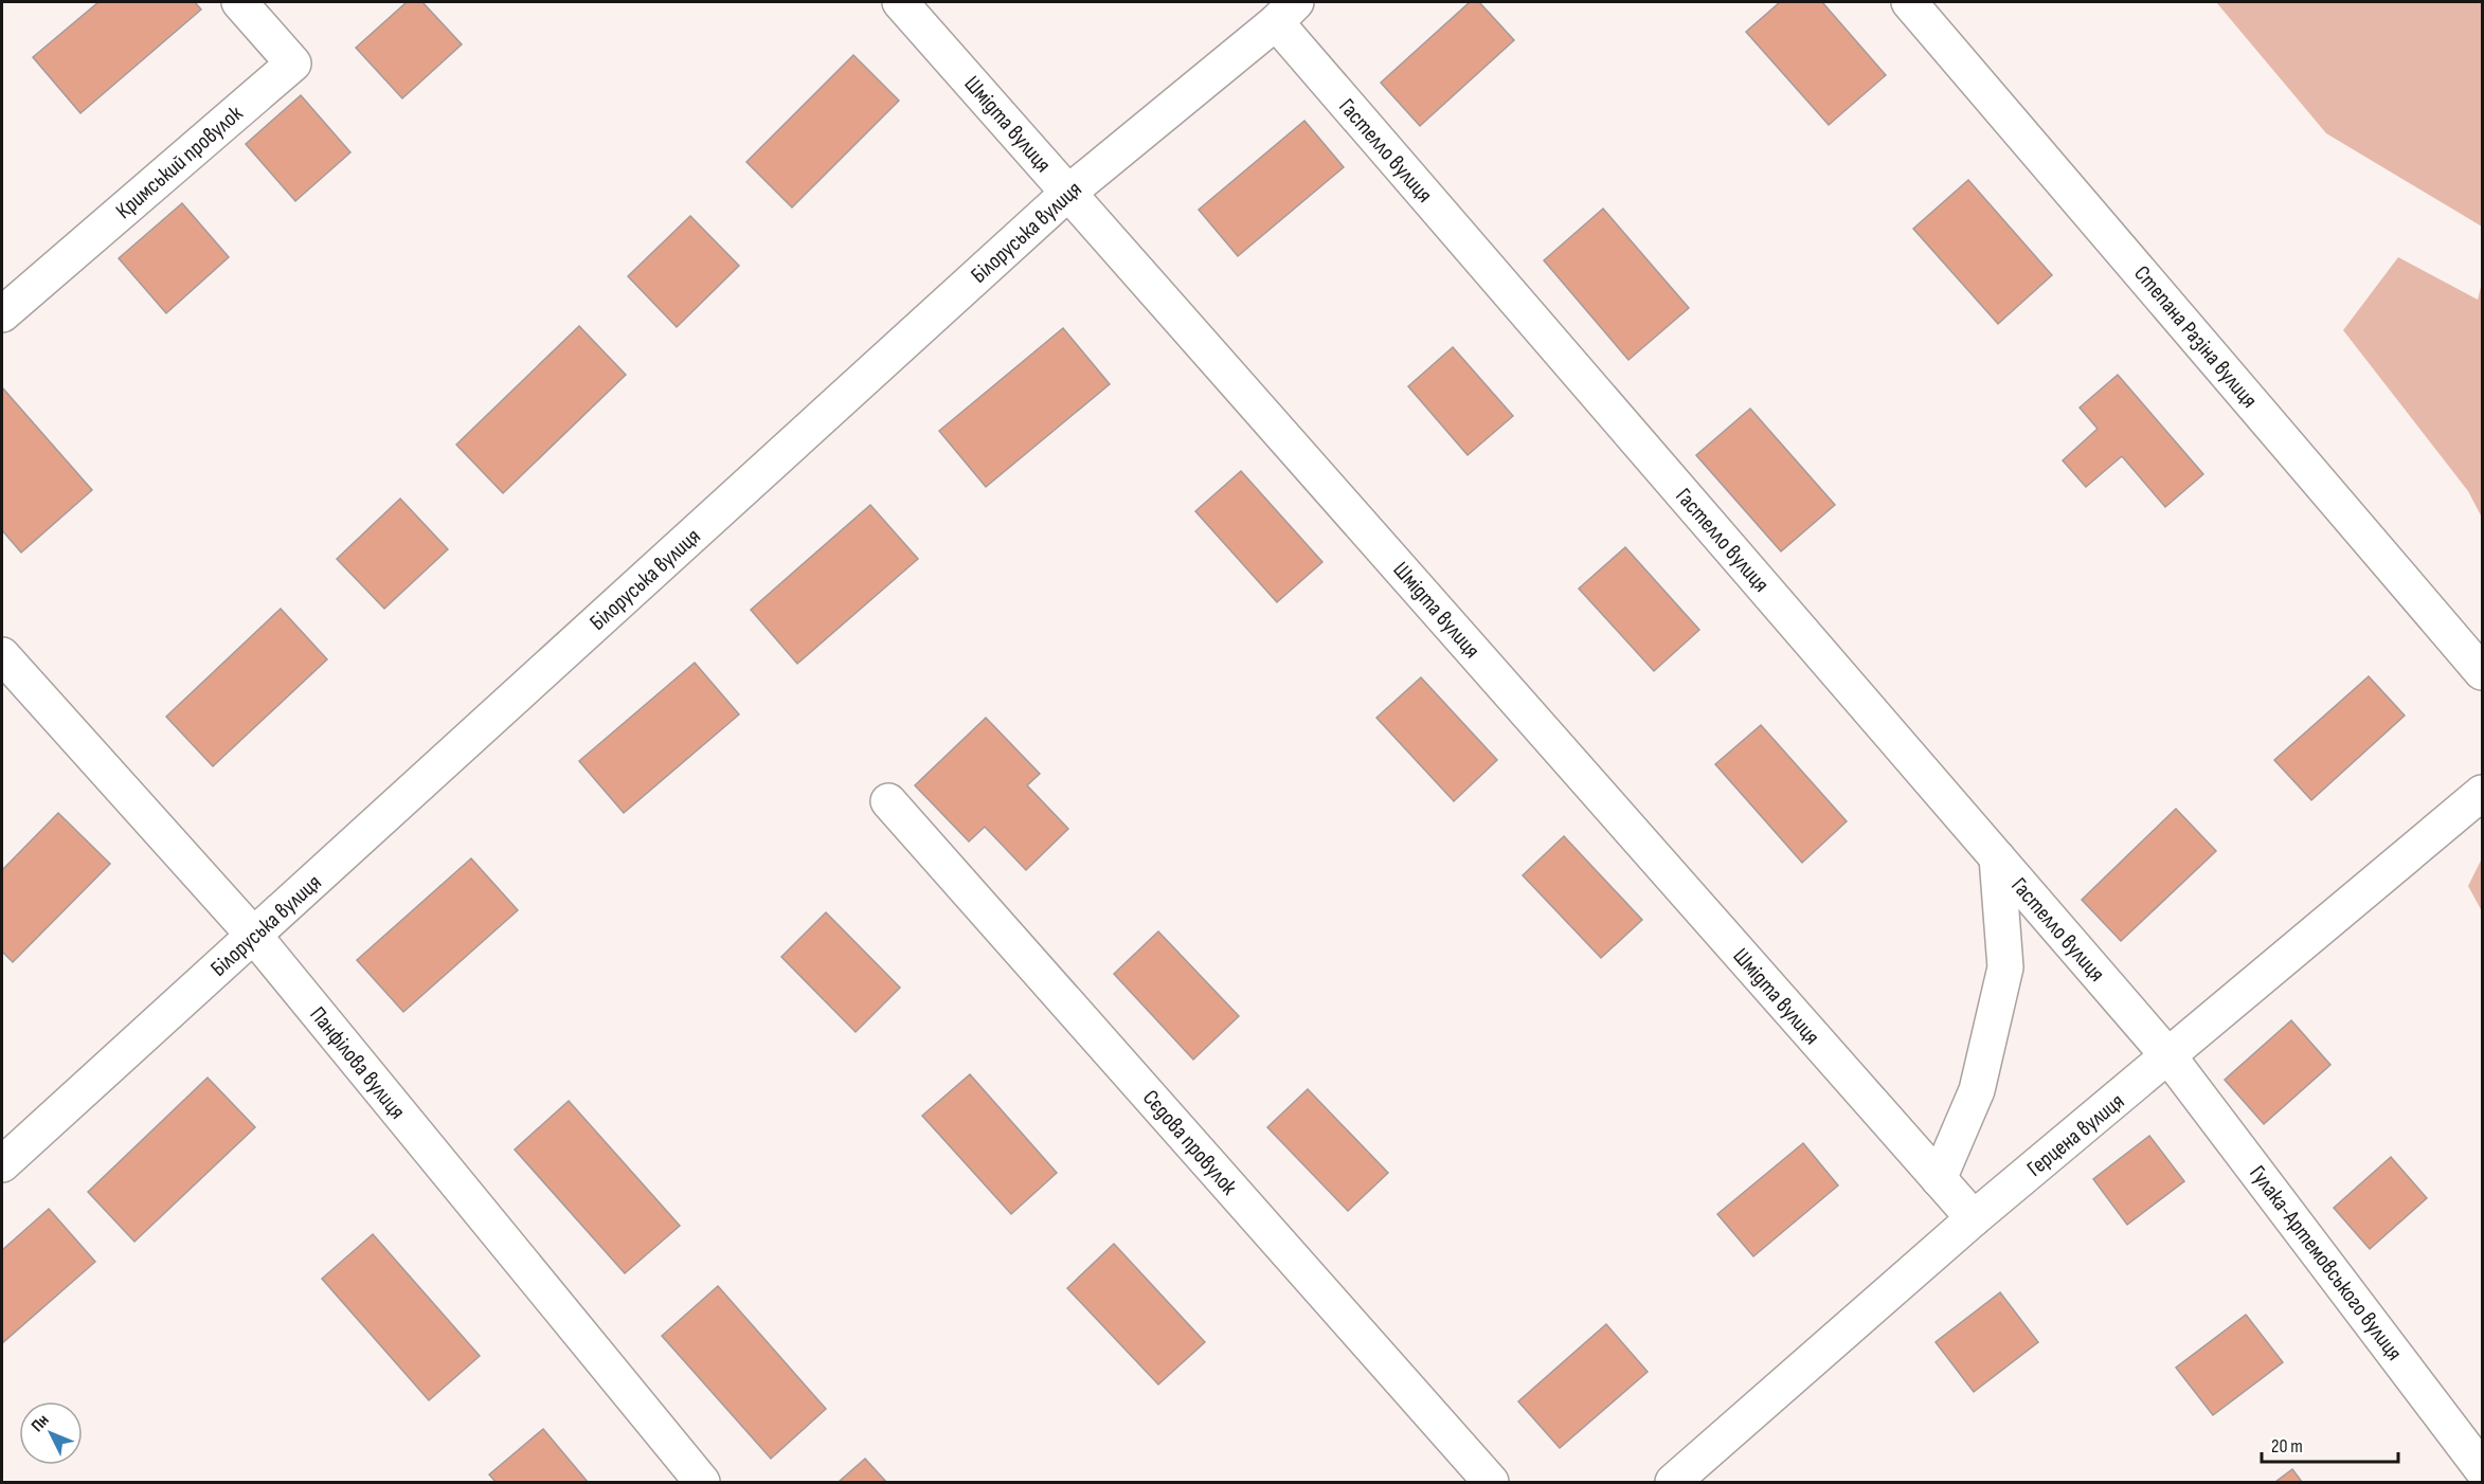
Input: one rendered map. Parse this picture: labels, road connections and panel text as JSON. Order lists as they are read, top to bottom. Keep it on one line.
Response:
{"streets":{"street":["Шмідта вулиця","Гастелло вулиця","Кримський провулок","Білоруська вулиця","Степана Разіна вулиця","Панфілова вулиця","Герцена вулиця","Сєдова провулок","Гулака-Артемовського вулиця"]},"crossings":[["Шмідта вулиця","Білоруська вулиця"],["Шмідта вулиця","Герцена вулиця"],["Гастелло вулиця","Білоруська вулиця"],["Гастелло вулиця","Герцена вулиця"],["Гастелло вулиця","Гулака-Артемовського вулиця"],["Білоруська вулиця","Панфілова вулиця"],["Герцена вулиця","Гулака-Артемовського вулиця"]],"scale_bar":"20 m","north":"top left"}
